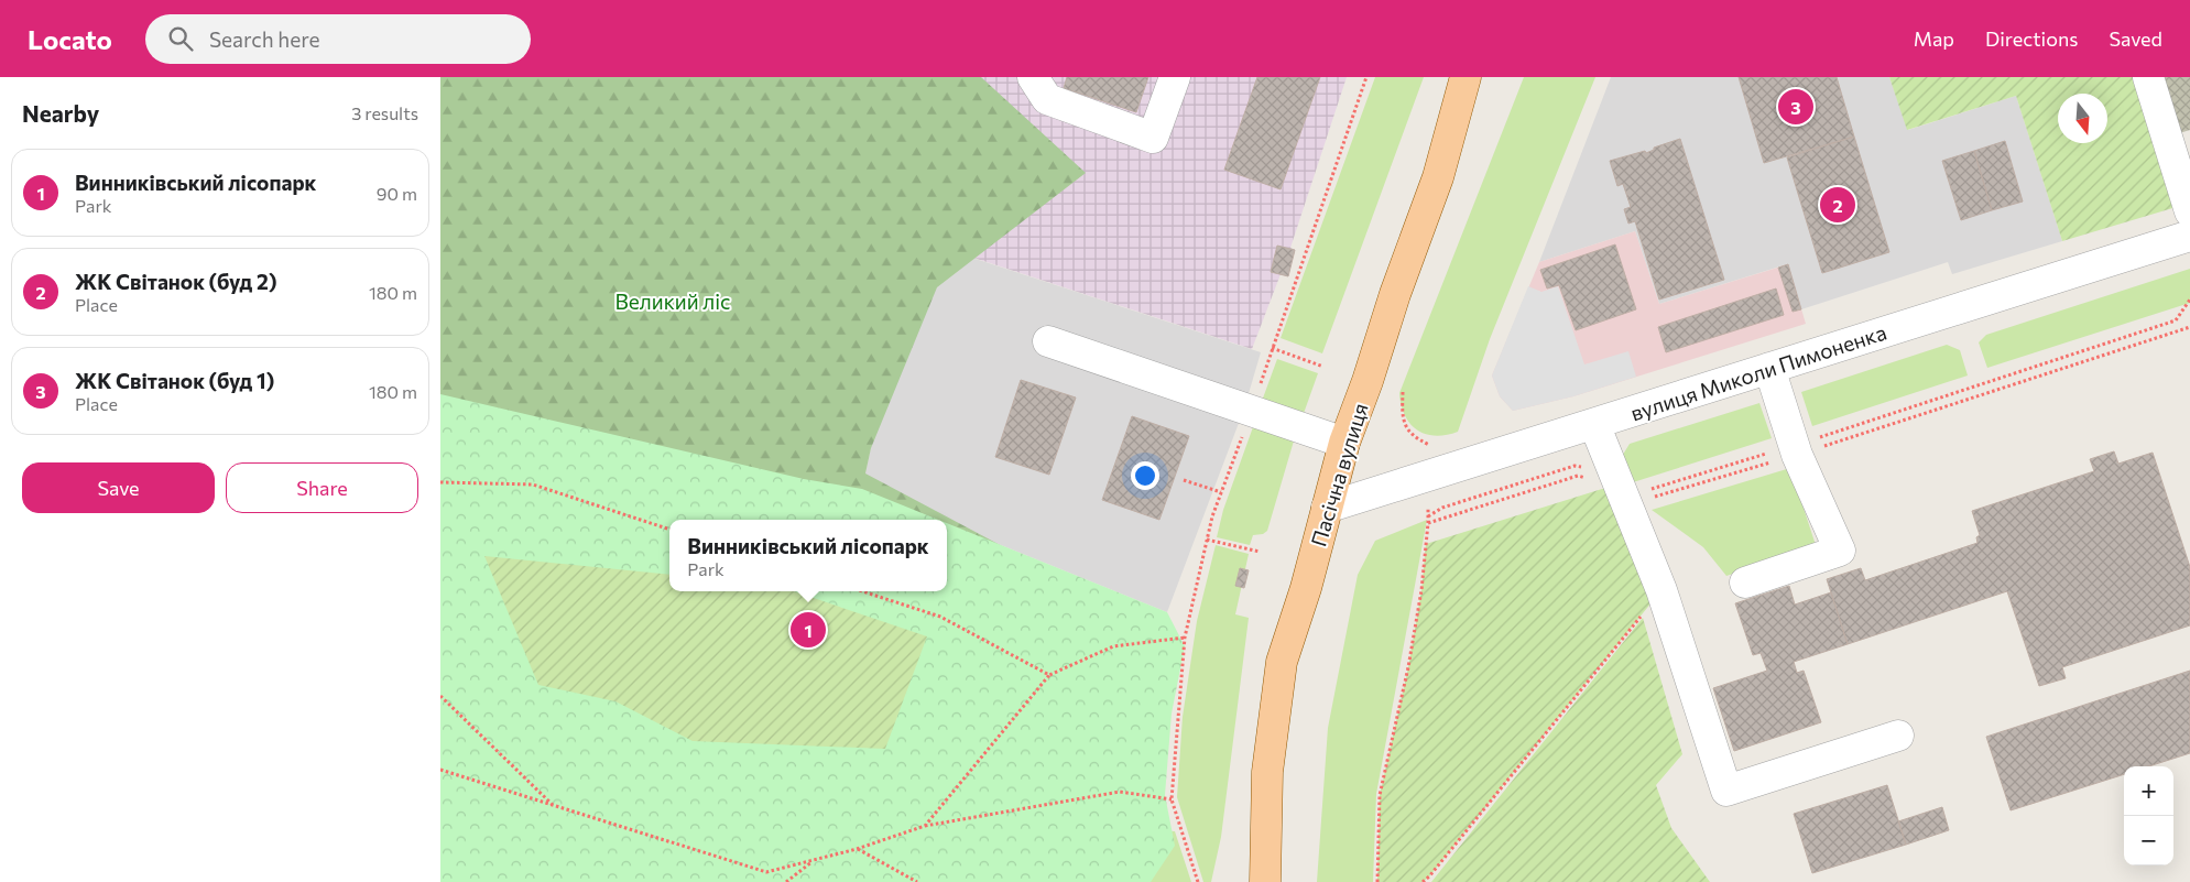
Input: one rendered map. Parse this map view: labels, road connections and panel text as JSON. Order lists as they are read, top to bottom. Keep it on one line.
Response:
{"streets":{"main road":["Пасічна вулиця"],"street":["вулиця Миколи Пимоненка"]},"crossings":[["вулиця Миколи Пимоненка","Пасічна вулиця"]],"parks":["Великий ліс"],"north":"bottom","page":{"header":"Locato","search":"Search here","nav":["Map","Directions","Saved"],"heading":["Nearby","3 results"],"pins":["3","2","1"],"list":[{"mark":"1","name":"Винниківський лісопарк","note":"Park","value":"90 m"},{"mark":"2","name":"ЖК Світанок (буд 2)","note":"Place","value":"180 m"},{"mark":"3","name":"ЖК Світанок (буд 1)","note":"Place","value":"180 m"}],"buttons":["Save","Share"],"popup":["Винниківський лісопарк","Park"],"map_buttons":["+","−"]}}
